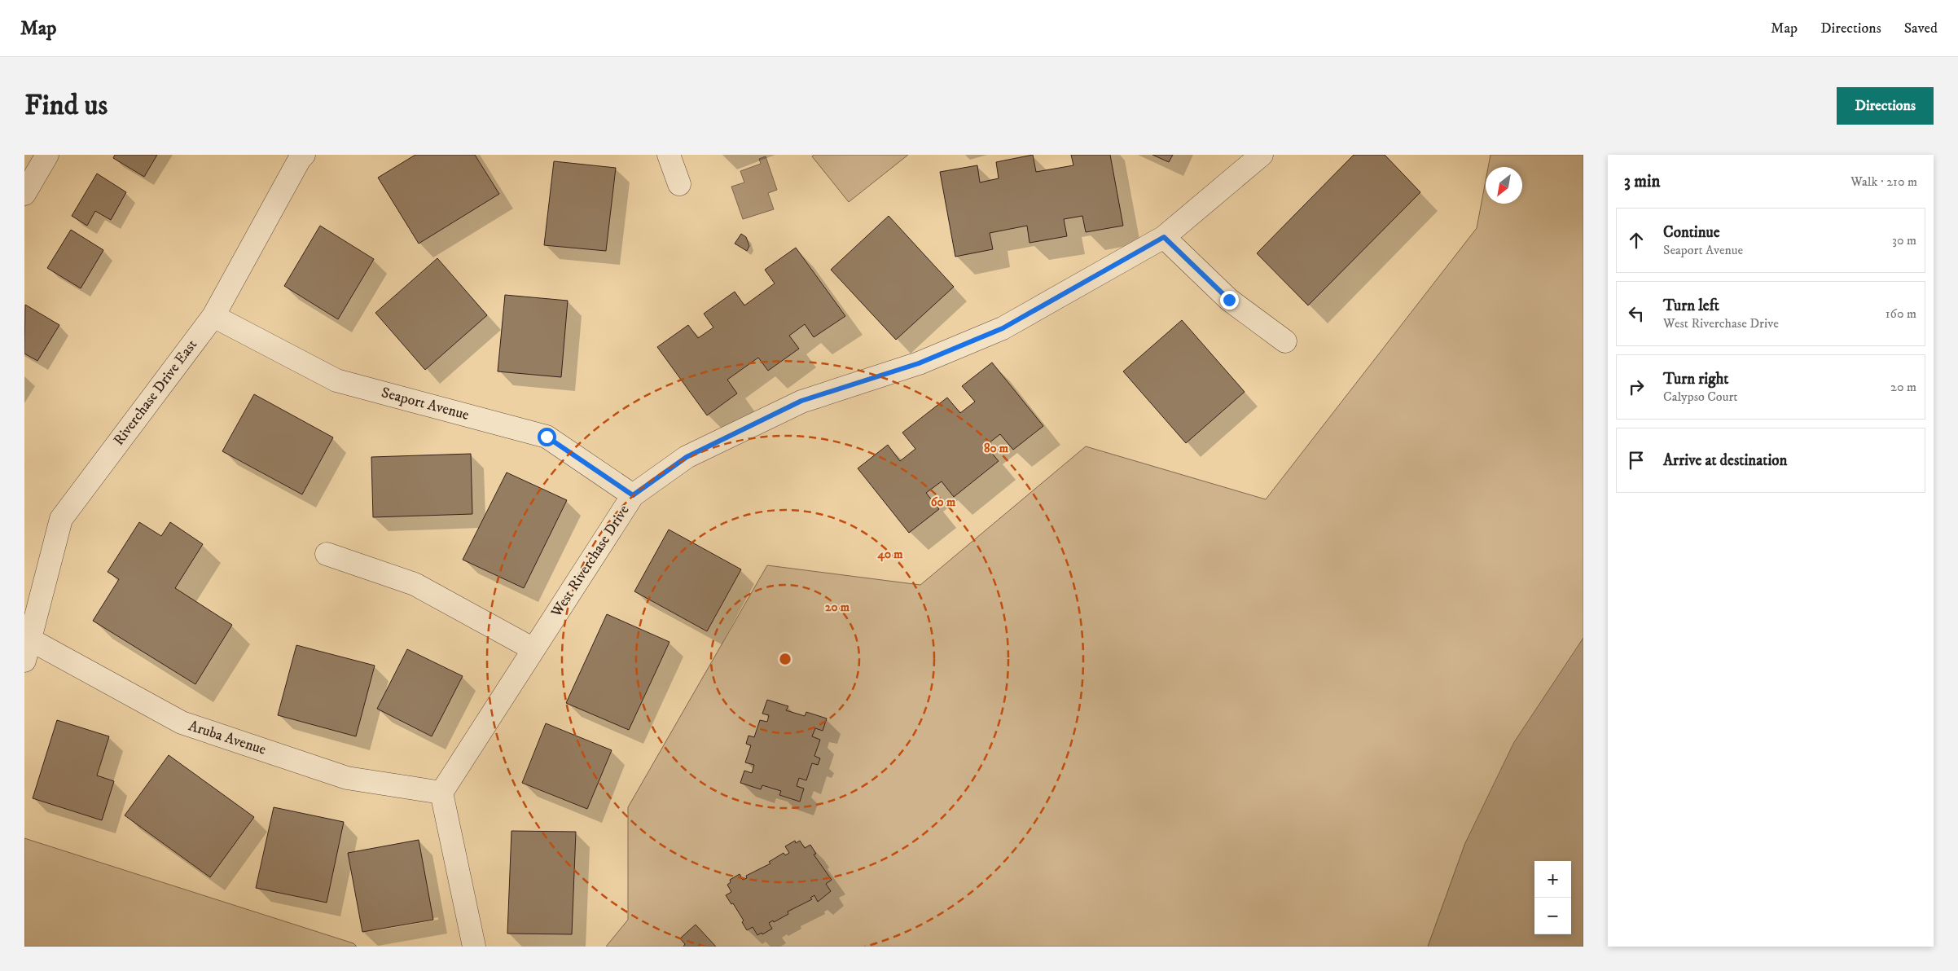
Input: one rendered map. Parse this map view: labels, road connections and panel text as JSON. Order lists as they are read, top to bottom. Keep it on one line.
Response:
{"streets":{"street":["Riverchase Drive East","Seaport Avenue","West Riverchase Drive","Aruba Avenue"]},"crossings":[["Riverchase Drive East","Seaport Avenue"],["Riverchase Drive East","Aruba Avenue"],["Seaport Avenue","West Riverchase Drive"],["West Riverchase Drive","Aruba Avenue"]],"north":"bottom left","page":{"header":"Map","nav":["Map","Directions","Saved"],"buttons":"Directions","title":"Find us","heading":["3 min","Walk · 210 m"],"list":[["Continue","Seaport Avenue","30 m"],["Turn left","West Riverchase Drive","160 m"],["Turn right","Calypso Court","20 m"],"Arrive at destination"],"map_buttons":["+","−"]},"rings":["80 m","60 m","40 m","20 m"]}
